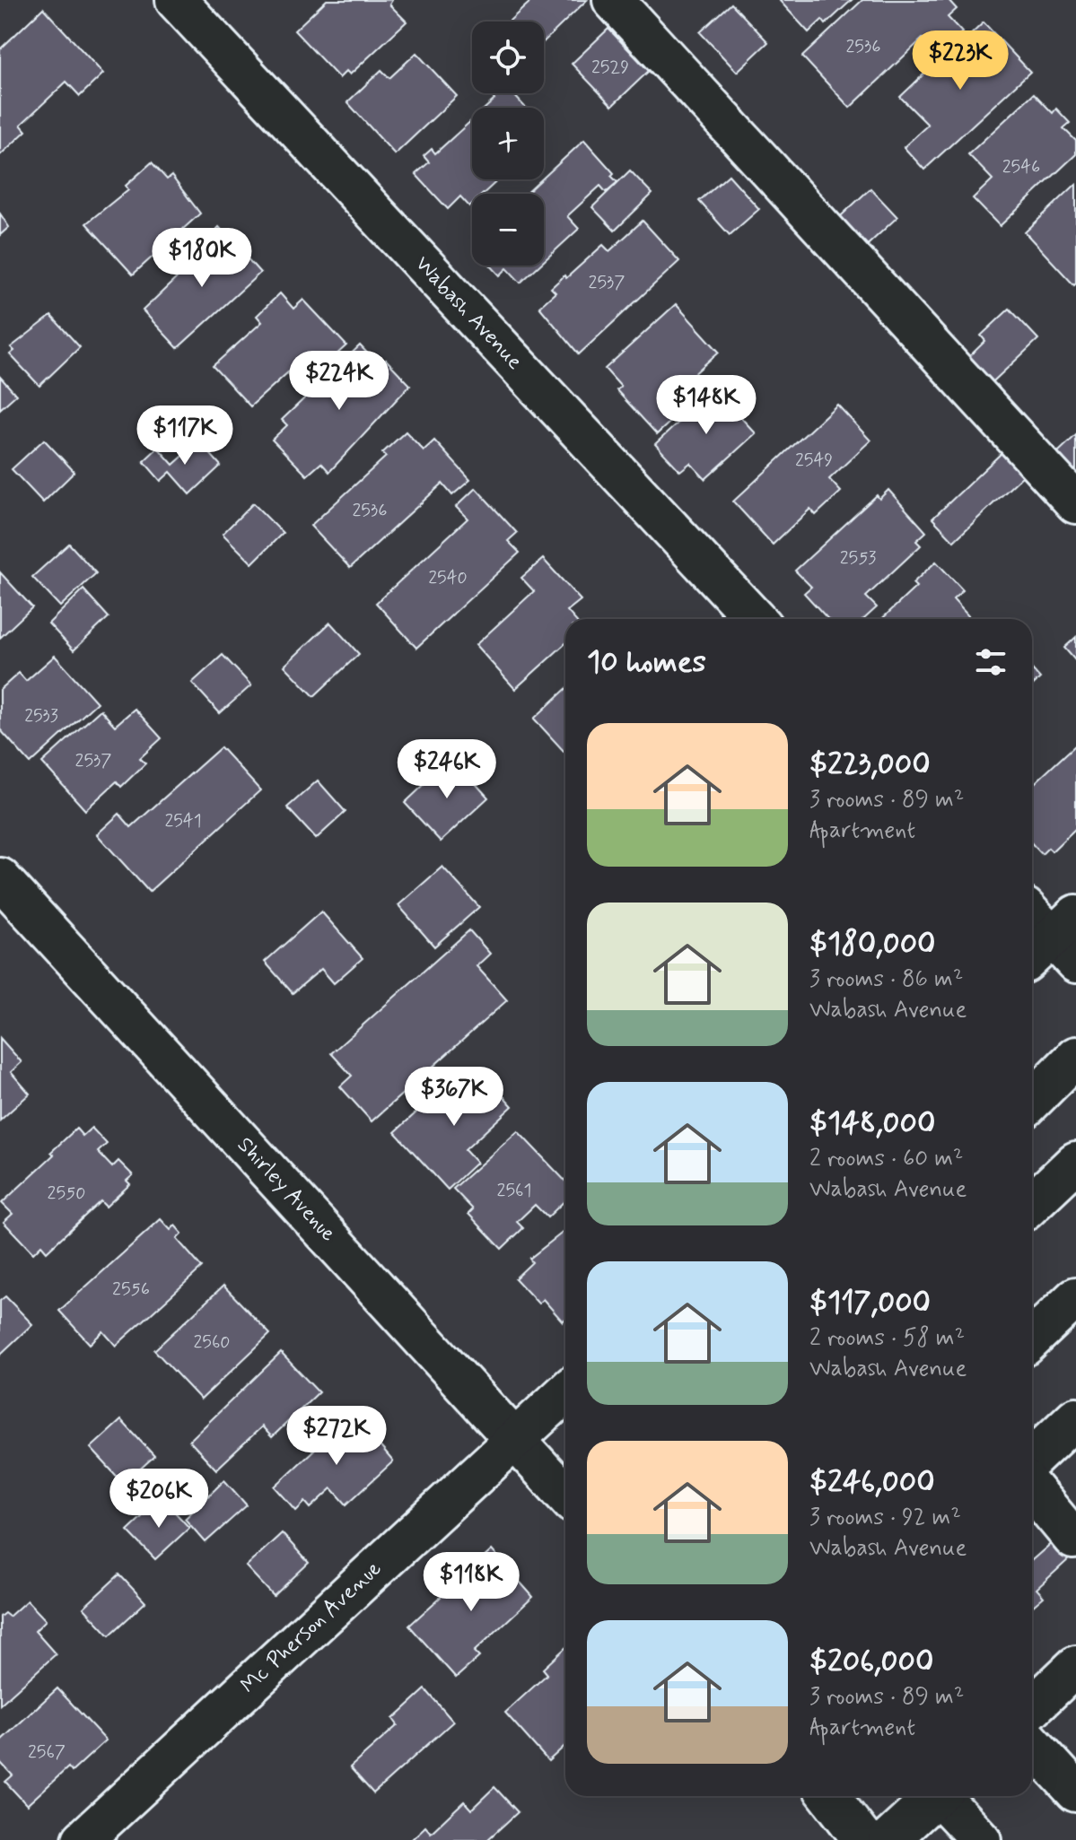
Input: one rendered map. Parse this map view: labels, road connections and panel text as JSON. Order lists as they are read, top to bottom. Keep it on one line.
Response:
{"streets":{"street":["Wabash Avenue","Shirley Avenue","Mc Pherson Avenue"]},"crossings":[["Shirley Avenue","Mc Pherson Avenue"]],"house_numbers":["2536","2529","2546","2537","2549","2536","2553","2540","2533","2537","2541","2561","2550","2556","2560","2567"],"page":{"map_buttons":["+","−"],"price":["$223K","$180K","$224K","$148K","$117K","$246K","$367K","$272K","$206K","$118K"],"heading":"10 homes","list":[{"name":"$223,000","note":"3 rooms · 89 m² · Apartment"},{"name":"$180,000","note":"3 rooms · 86 m² · Wabash Avenue"},{"name":"$148,000","note":"2 rooms · 60 m² · Wabash Avenue"},{"name":"$117,000","note":"2 rooms · 58 m² · Wabash Avenue"},{"name":"$246,000","note":"3 rooms · 92 m² · Wabash Avenue"},{"name":"$206,000","note":"3 rooms · 89 m² · Apartment"}]}}
